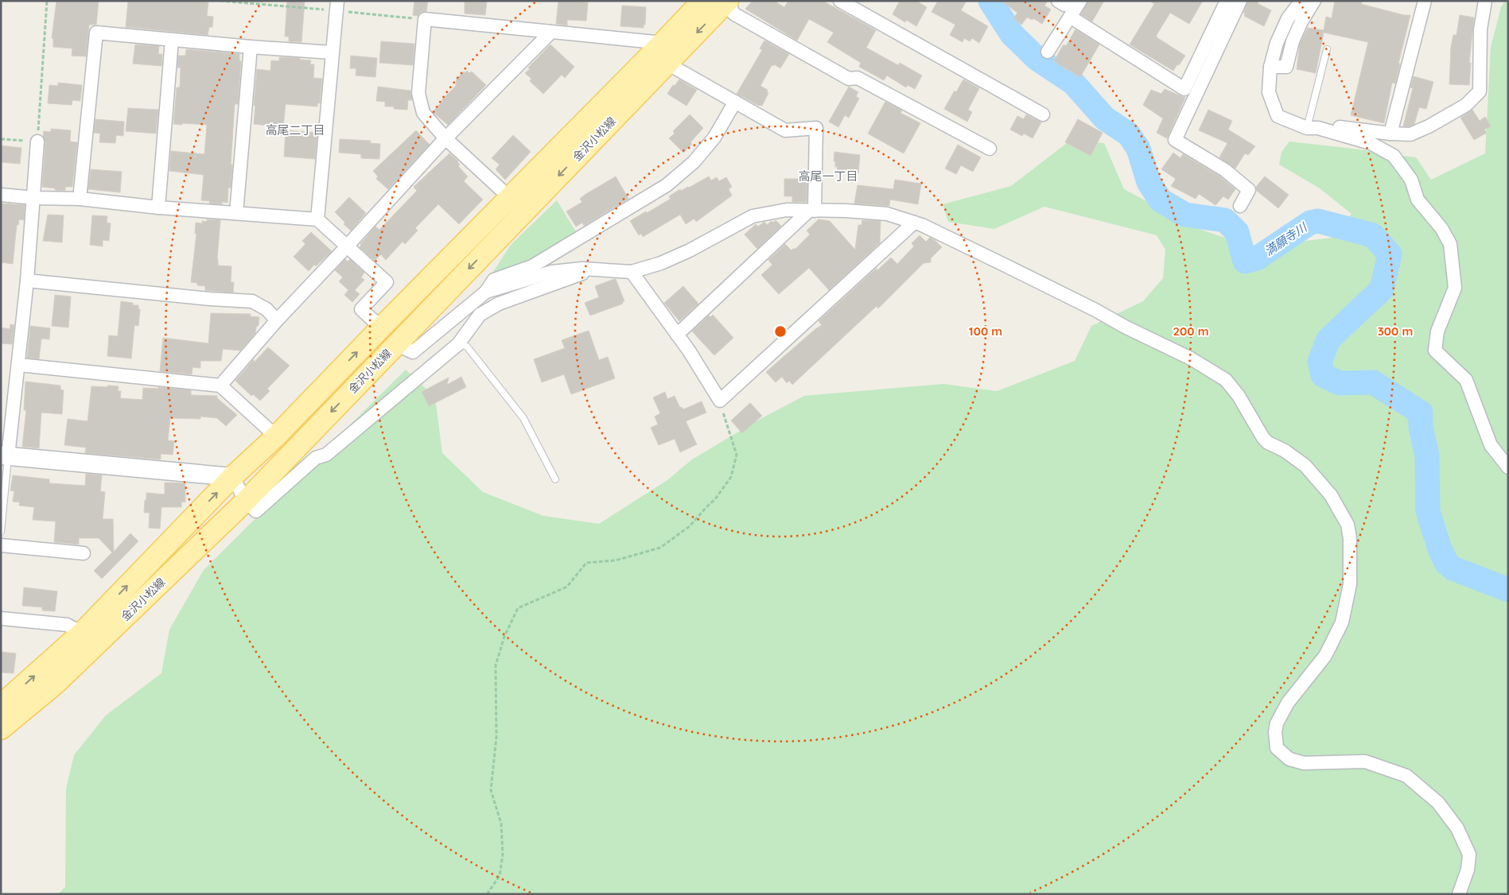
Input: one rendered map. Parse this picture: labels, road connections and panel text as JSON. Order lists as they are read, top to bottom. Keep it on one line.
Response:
{"streets":{"main road":["金沢小松線"]},"districts":["高尾二丁目","高尾一丁目"],"water":["満願寺川"],"rings":["100 m","200 m","300 m"]}
